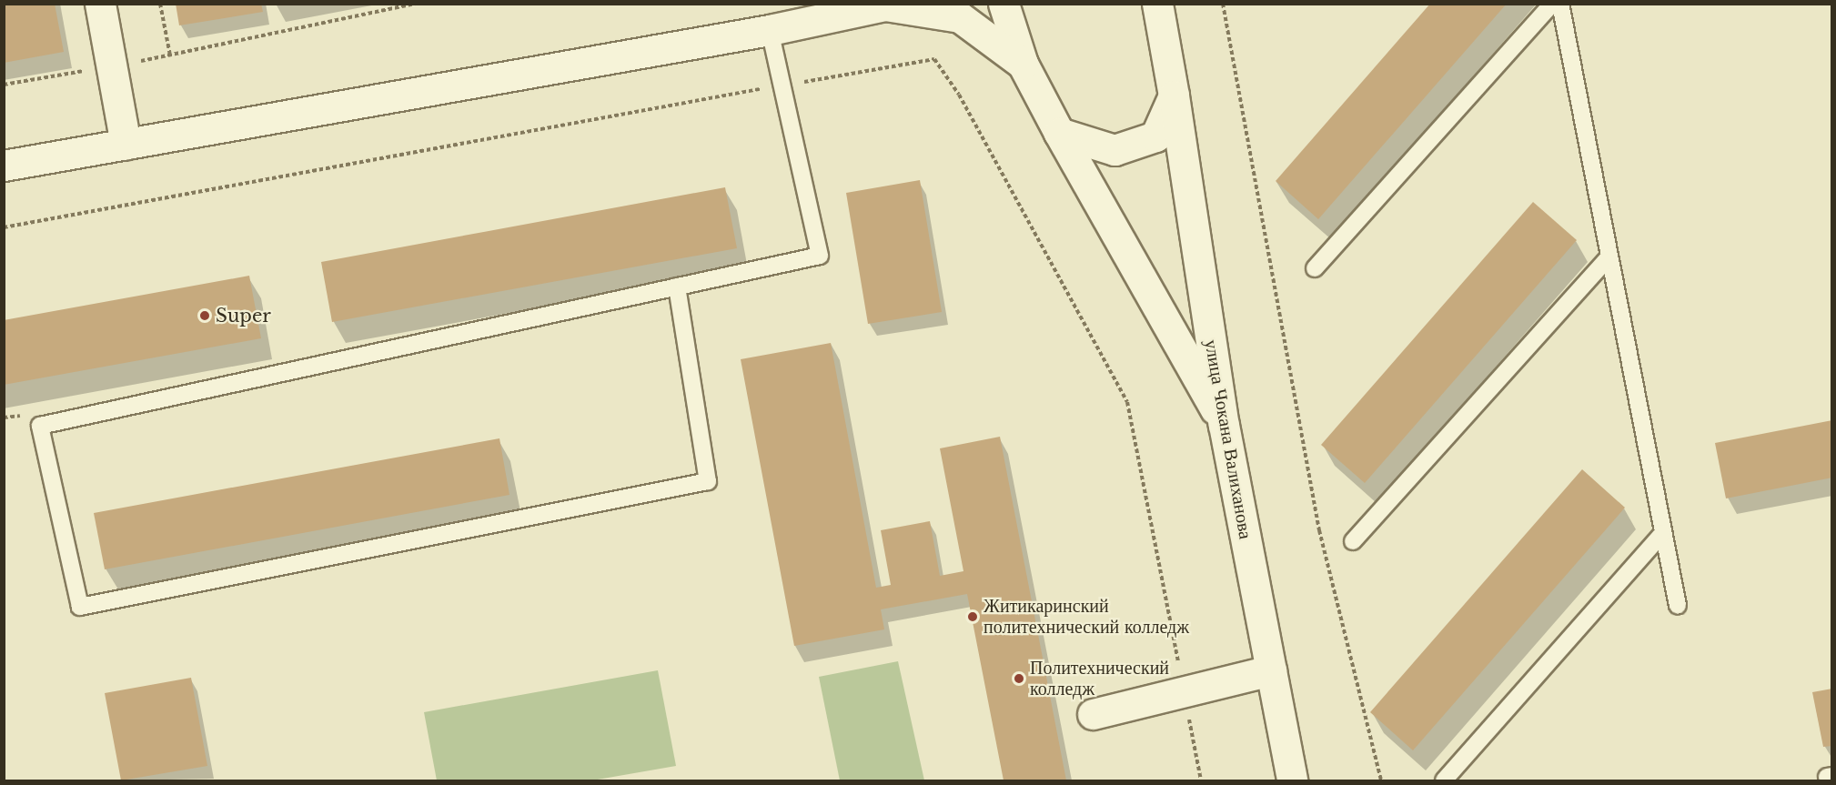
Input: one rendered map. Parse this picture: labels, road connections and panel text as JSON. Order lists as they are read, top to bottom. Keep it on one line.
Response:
{"streets":{"street":["улица Чокана Валиханова"]},"places":["Super","Житикаринский политехнический колледж","Политехнический колледж"]}
